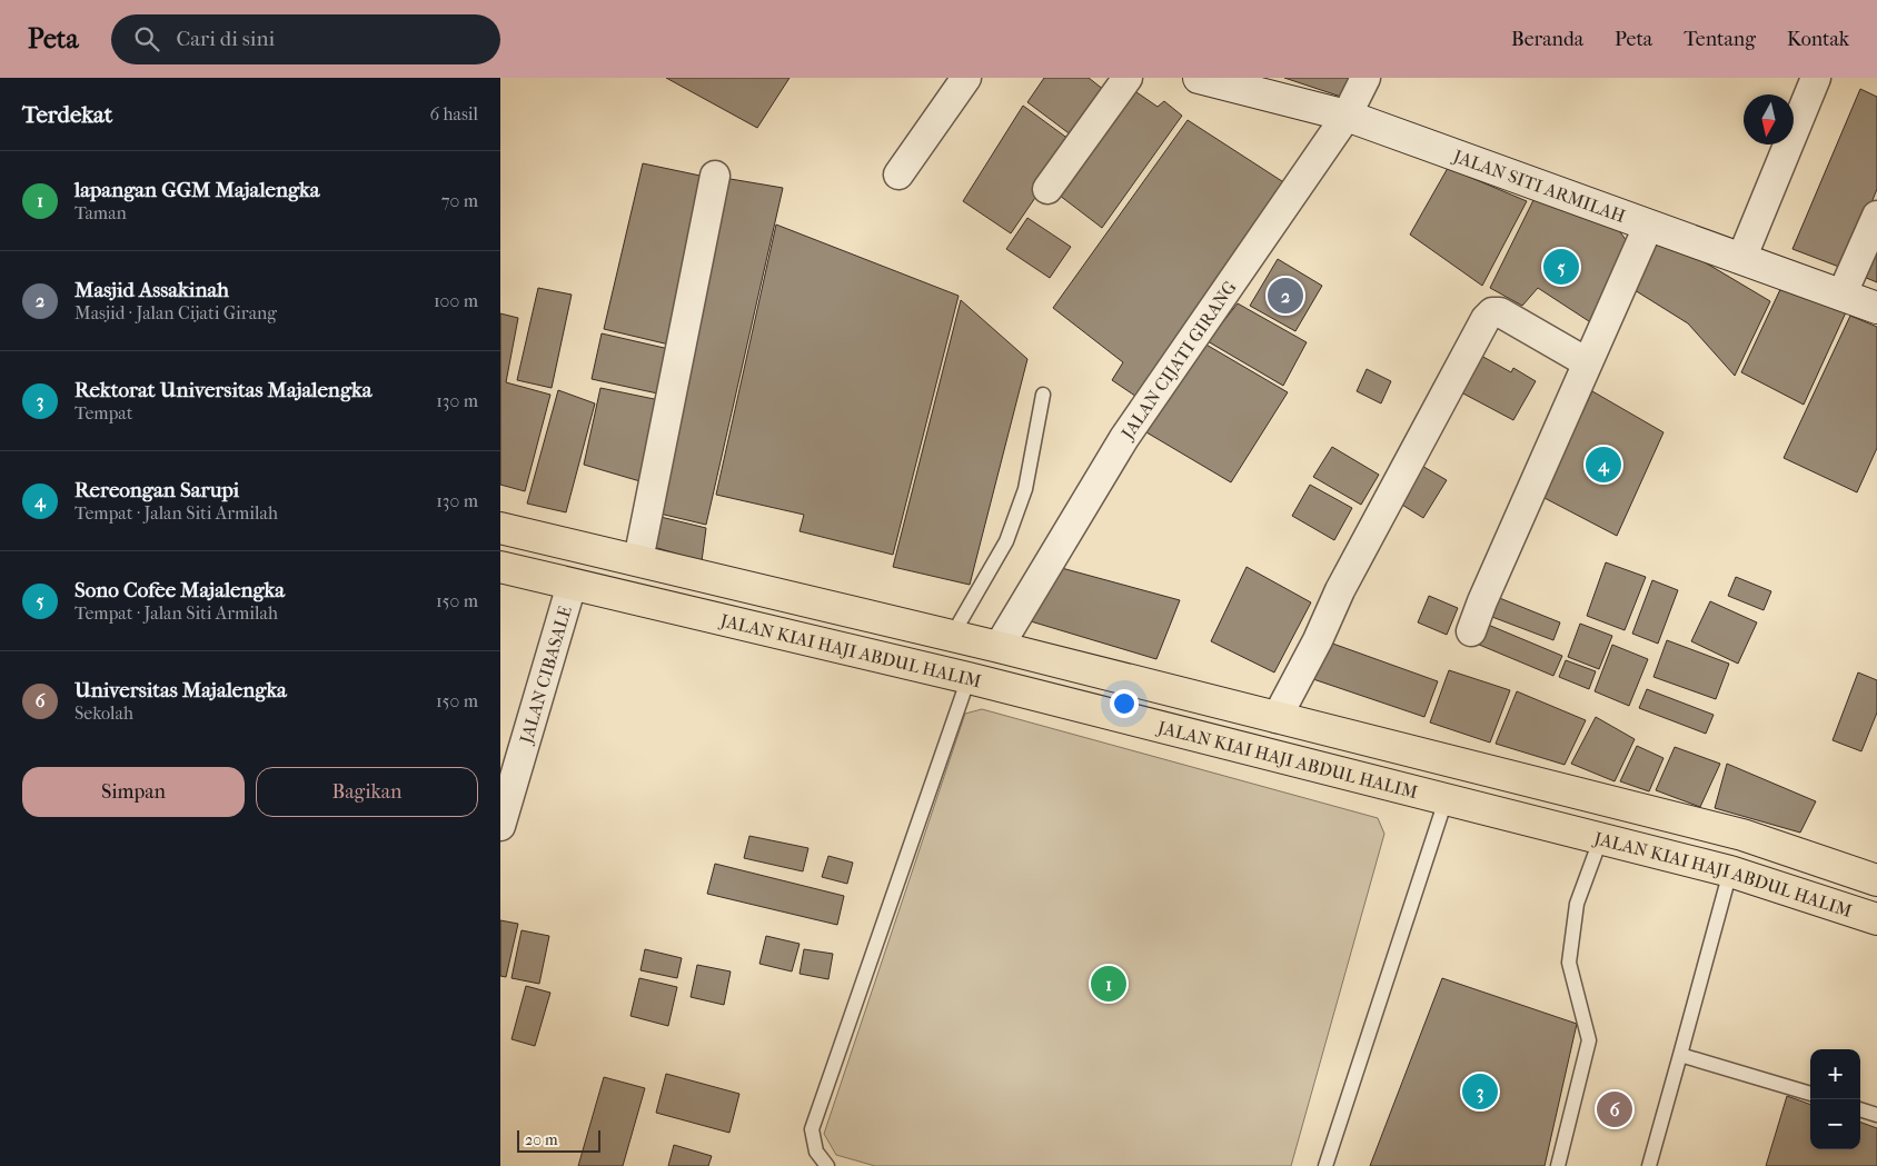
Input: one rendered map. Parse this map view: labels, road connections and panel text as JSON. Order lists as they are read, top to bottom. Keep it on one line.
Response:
{"streets":{"main road":["JALAN SITI ARMILAH","JALAN KIAI HAJI ABDUL HALIM"],"street":["JALAN CIJATI GIRANG","JALAN CIBASALE"]},"crossings":[["JALAN SITI ARMILAH","JALAN CIJATI GIRANG"],["JALAN CIJATI GIRANG","JALAN KIAI HAJI ABDUL HALIM"],["JALAN KIAI HAJI ABDUL HALIM","JALAN CIBASALE"]],"scale_bar":"20 m","north":"bottom","page":{"header":"Peta","search":"Cari di sini","nav":["Beranda","Peta","Tentang","Kontak"],"heading":["Terdekat","6 hasil"],"list":[{"mark":"1","name":"lapangan GGM Majalengka","note":"Taman","value":"70 m"},{"mark":"2","name":"Masjid Assakinah","note":"Masjid · Jalan Cijati Girang","value":"100 m"},{"mark":"3","name":"Rektorat Universitas Majalengka","note":"Tempat","value":"130 m"},{"mark":"4","name":"Rereongan Sarupi","note":"Tempat · Jalan Siti Armilah","value":"130 m"},{"mark":"5","name":"Sono Cofee Majalengka","note":"Tempat · Jalan Siti Armilah","value":"150 m"},{"mark":"6","name":"Universitas Majalengka","note":"Sekolah","value":"150 m"}],"pins":["5","2","4","1","3","6"],"buttons":["Simpan","Bagikan"],"map_buttons":["+","−"],"scale":"20 m"}}
